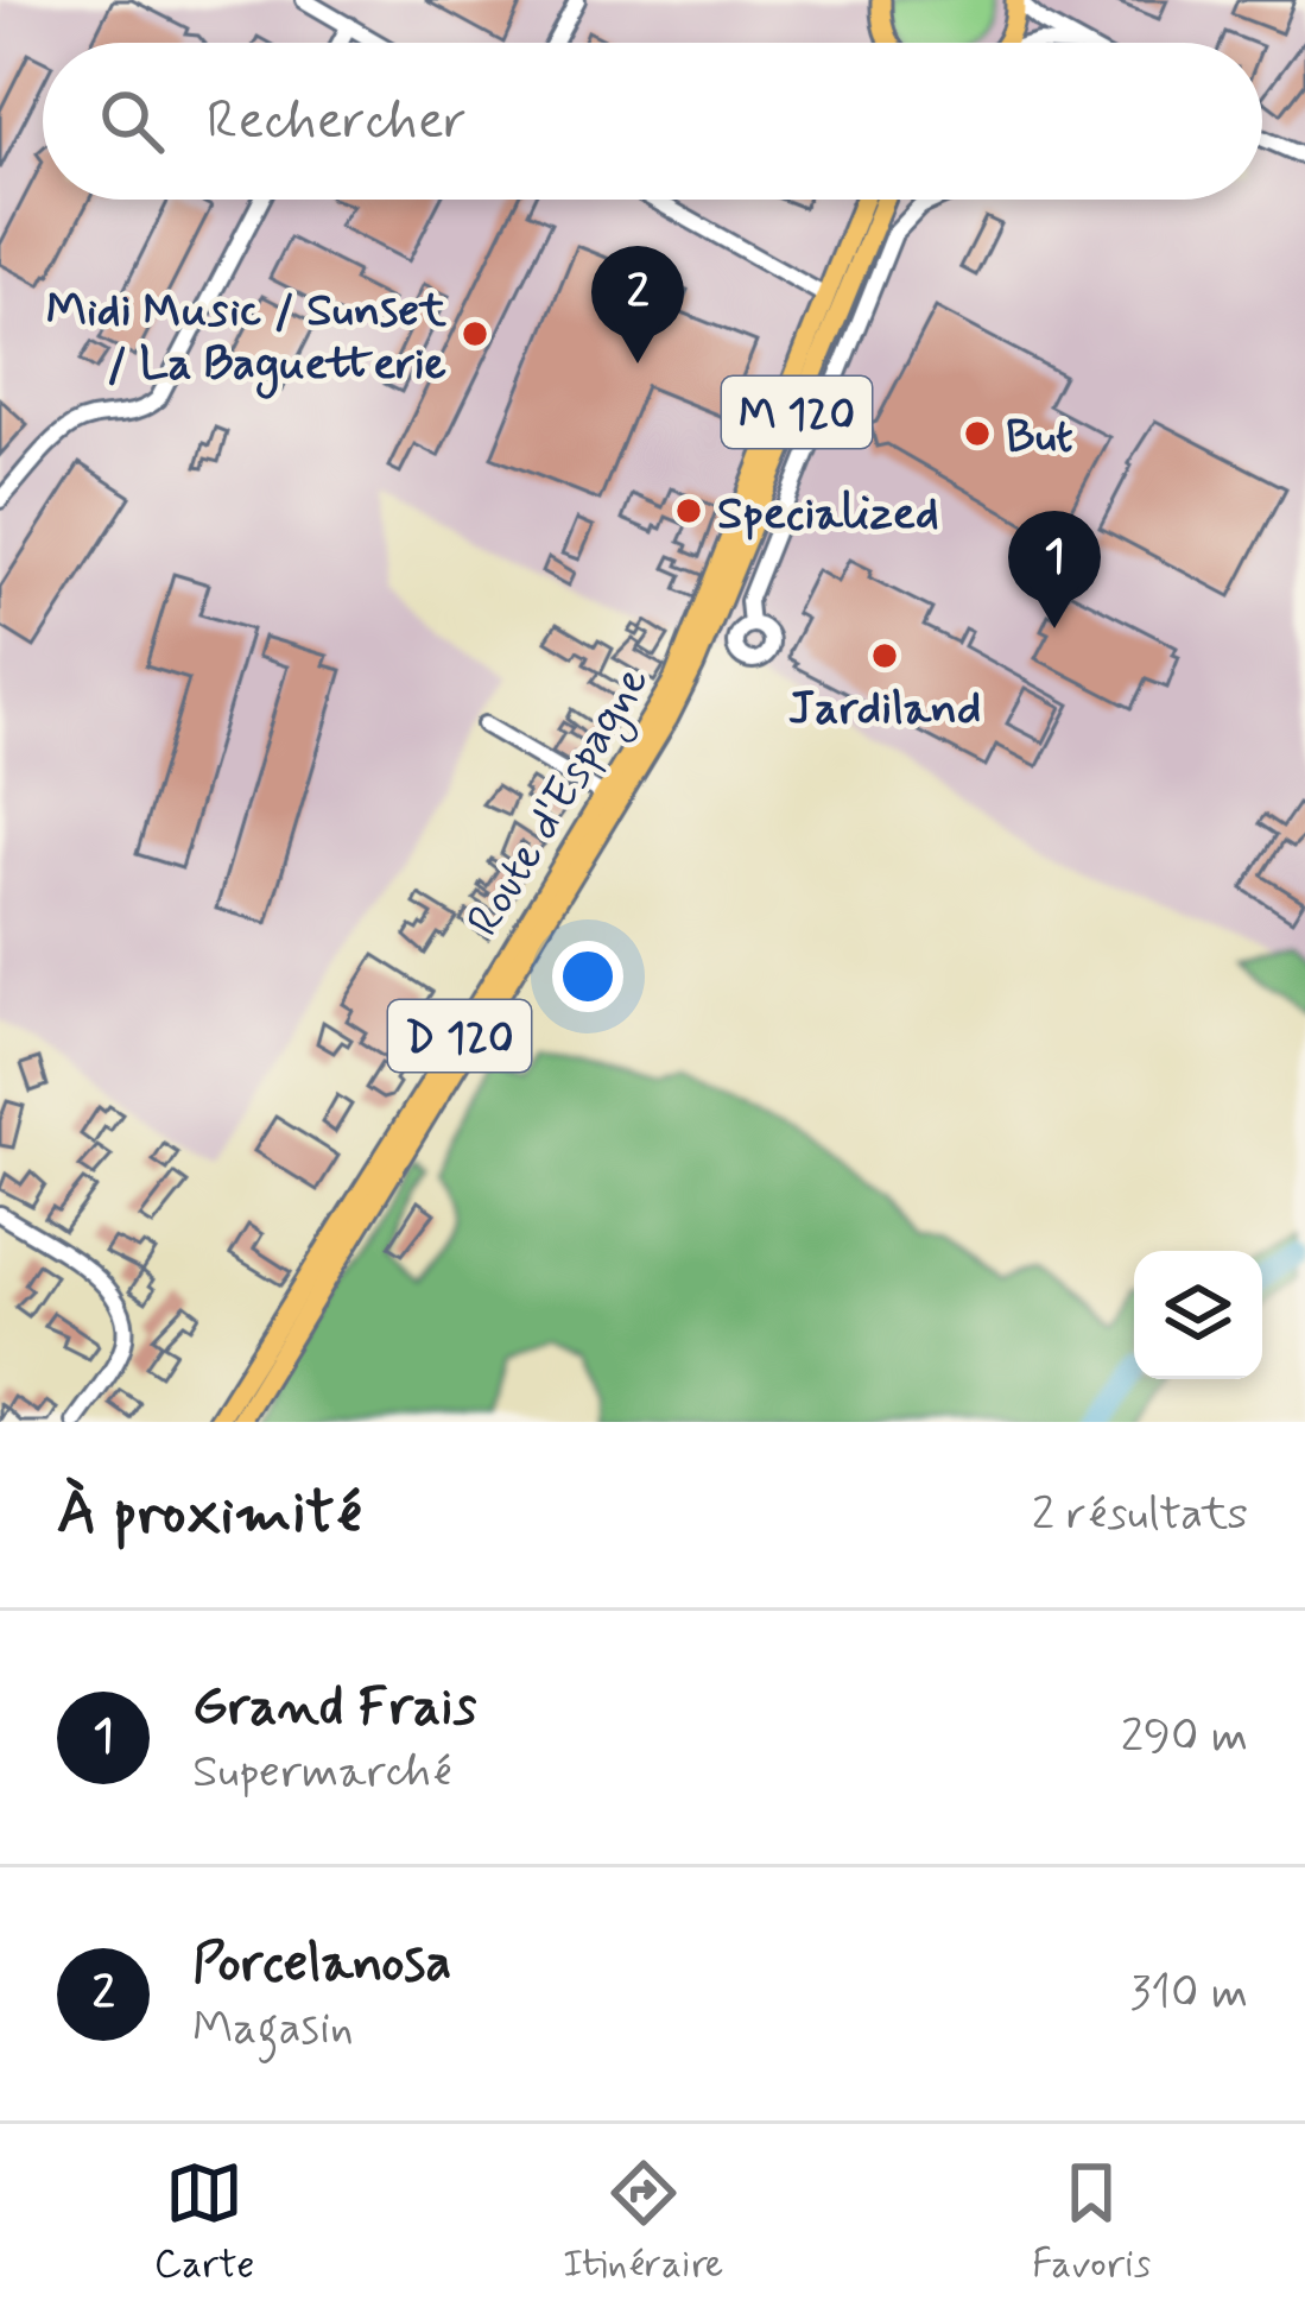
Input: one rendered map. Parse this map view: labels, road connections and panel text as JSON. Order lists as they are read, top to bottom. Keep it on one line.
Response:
{"streets":{"main road":["M 120","Route d'Espagne","D 120"]},"places":["Midi Music / Sunset / La Baguetterie","But","Specialized","Jardiland"],"page":{"search":"Rechercher","pins":["2","1"],"heading":["À proximité","2 résultats"],"list":[{"mark":"1","name":"Grand Frais","note":"Supermarché","value":"290 m"},{"mark":"2","name":"Porcelanosa","note":"Magasin","value":"310 m"}],"nav":["Carte","Itinéraire","Favoris"]}}
